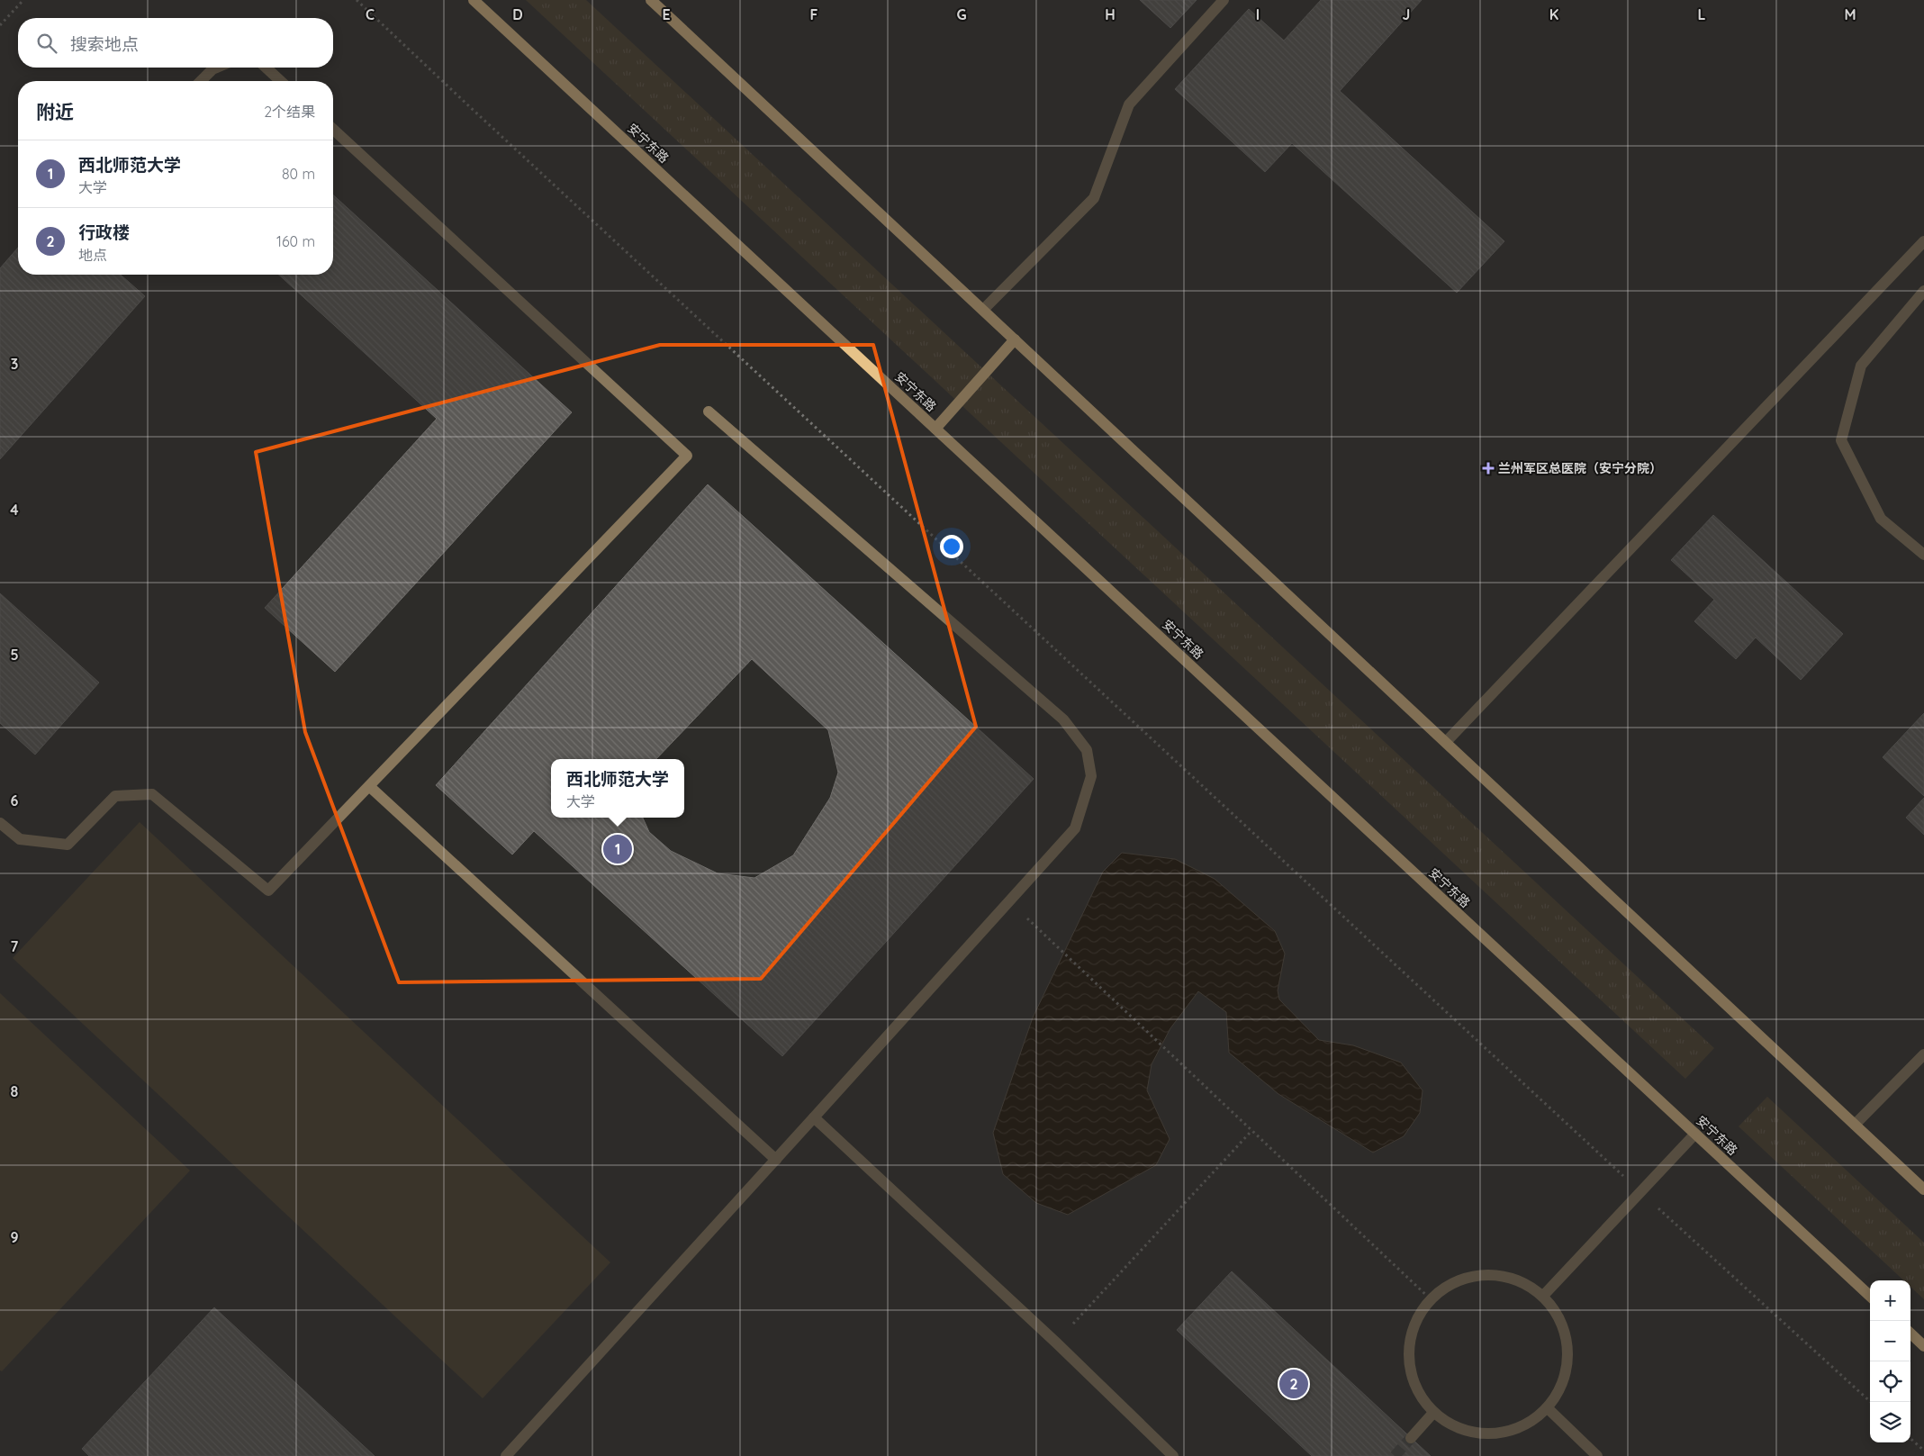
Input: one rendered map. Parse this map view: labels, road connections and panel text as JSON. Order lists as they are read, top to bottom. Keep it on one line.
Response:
{"streets":{"main road":["安宁东路"]},"places":{"health":["兰州军区总医院（安宁分院）"]},"page":{"search":"搜索地点","heading":["附近","2个结果"],"list":[{"mark":"1","name":"西北师范大学","note":"大学","value":"80 m"},{"mark":"2","name":"行政楼","note":"地点","value":"160 m"}],"popup":["西北师范大学","大学"],"pins":["1","2"],"map_buttons":["+","−"]},"grid":{"columns":["C","D","E","F","G","H","I","J","K","L","M"],"rows":["3","4","5","6","7","8","9"]}}
